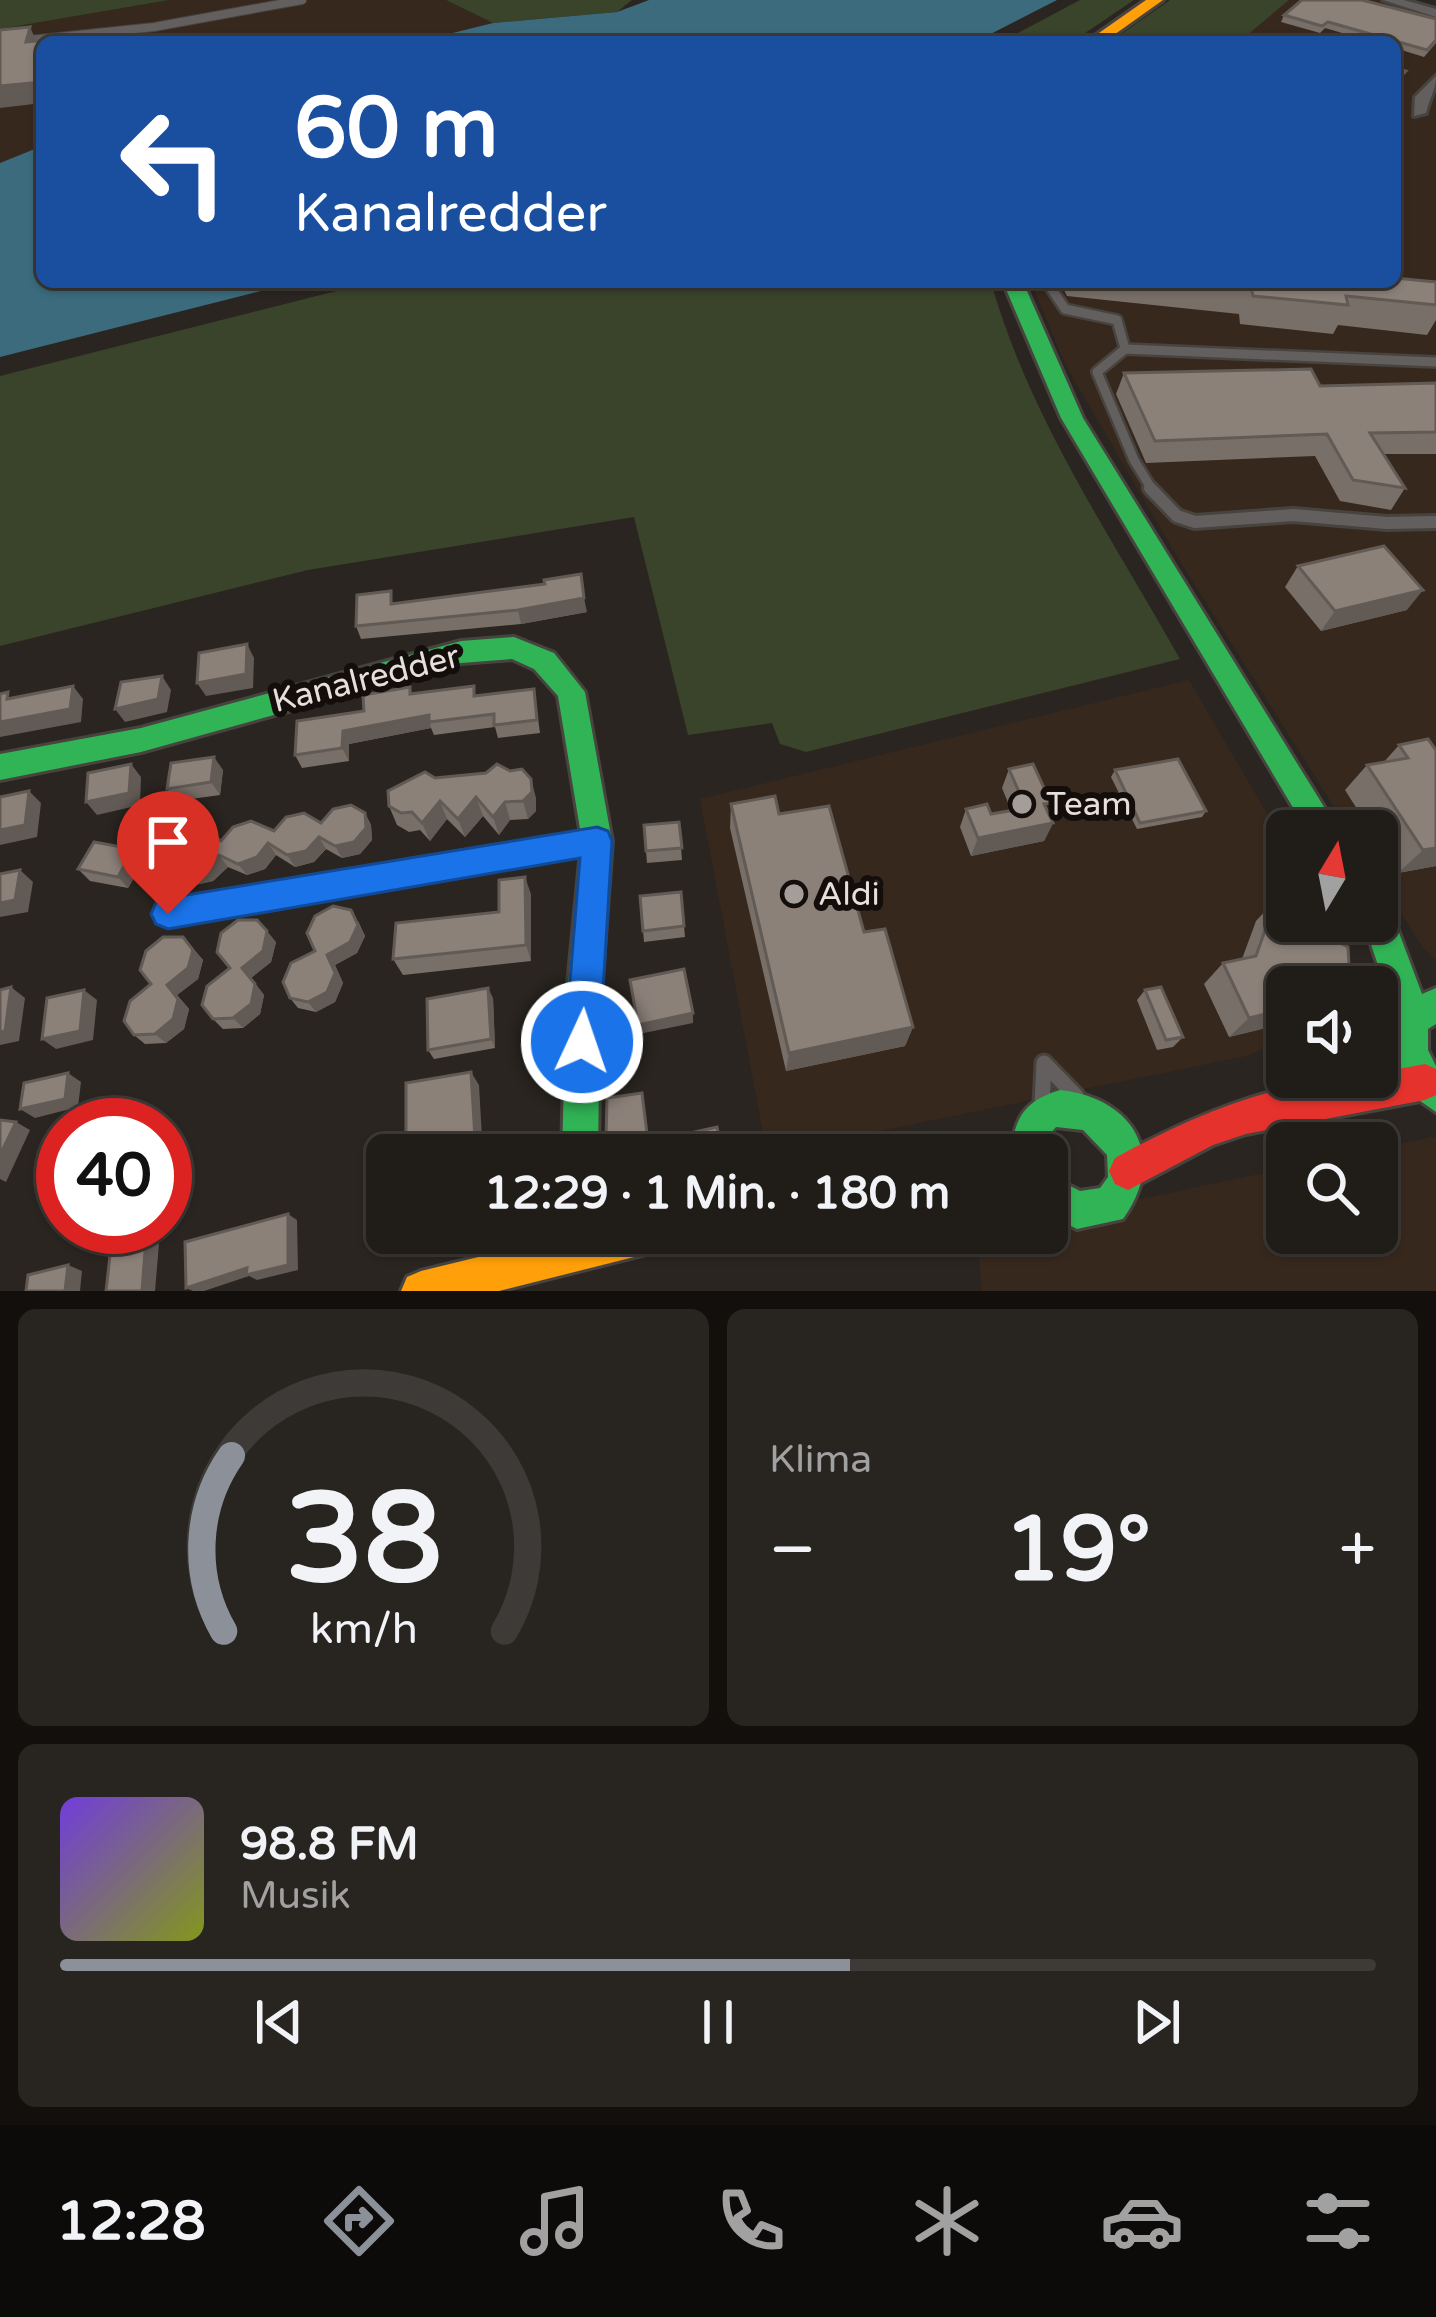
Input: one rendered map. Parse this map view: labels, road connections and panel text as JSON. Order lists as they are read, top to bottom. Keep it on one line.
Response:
{"streets":{"street":["Kanalredder"]},"places":["Team","Aldi"],"north":"top","page":{"turn":["60 m","Kanalredder"],"limit":"40","trip":"12:29 · 1 Min. · 180 m","tile":"Klima","heat":["−","19°","+"],"song":["98.8 FM","Musik"],"tabs":"12:28","gauge":["38","km/h"]}}
